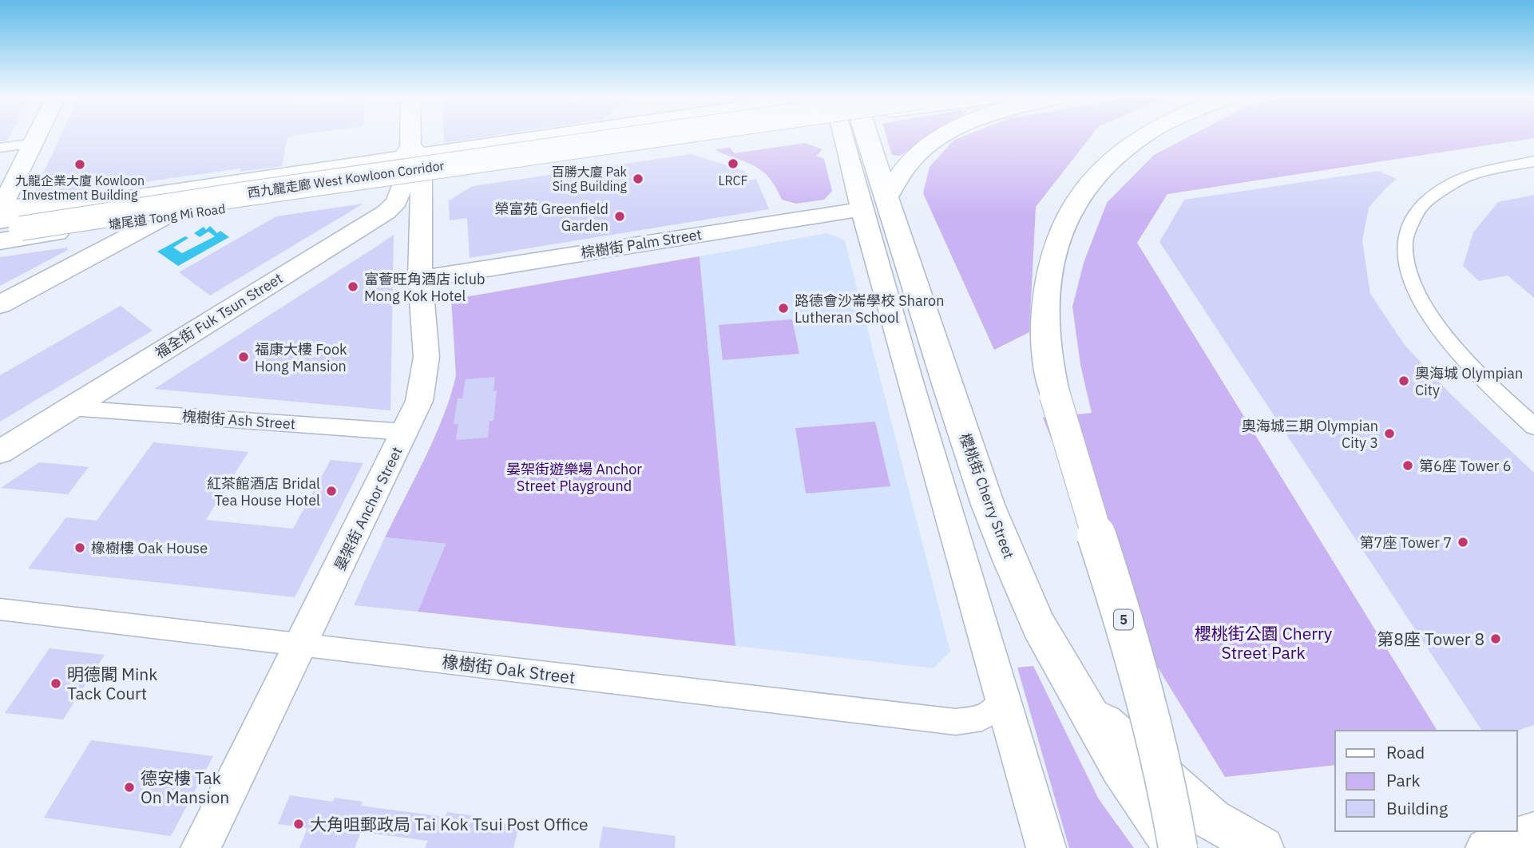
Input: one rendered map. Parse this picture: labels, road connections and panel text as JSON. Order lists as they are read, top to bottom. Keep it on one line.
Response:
{"streets":{"main road":["西九龍走廊 West Kowloon Corridor","塘尾道 Tong Mi Road","櫻桃街 Cherry Street","5"],"street":["棕樹街 Palm Street","福全街 Fuk Tsun Street","槐樹街 Ash Street","晏架街 Anchor Street","橡樹街 Oak Street"]},"crossings":[["西九龍走廊 West Kowloon Corridor","塘尾道 Tong Mi Road"],["塘尾道 Tong Mi Road","福全街 Fuk Tsun Street"],["塘尾道 Tong Mi Road","晏架街 Anchor Street"],["棕樹街 Palm Street","櫻桃街 Cherry Street"],["棕樹街 Palm Street","晏架街 Anchor Street"],["福全街 Fuk Tsun Street","槐樹街 Ash Street"],["福全街 Fuk Tsun Street","晏架街 Anchor Street"],["槐樹街 Ash Street","晏架街 Anchor Street"],["櫻桃街 Cherry Street","5"],["櫻桃街 Cherry Street","橡樹街 Oak Street"],["晏架街 Anchor Street","橡樹街 Oak Street"]],"parks":["晏架街遊樂場 Anchor Street Playground","櫻桃街公園 Cherry Street Park"],"places":["LRCF","九龍企業大廈 Kowloon Investment Building","百勝大廈 Pak Sing Building","榮富苑 Greenfield Garden","富薈旺角酒店 iclub Mong Kok Hotel","路德會沙崙學校 Sharon Lutheran School","福康大樓 Fook Hong Mansion","奧海城 Olympian City","奧海城三期 Olympian City 3","第6座 Tower 6","紅茶館酒店 Bridal Tea House Hotel","第7座 Tower 7","橡樹樓 Oak House","第8座 Tower 8","明德閣 Mink Tack Court","德安樓 Tak On Mansion","大角咀郵政局 Tai Kok Tsui Post Office"],"legend":["Road","Park","Building"]}
